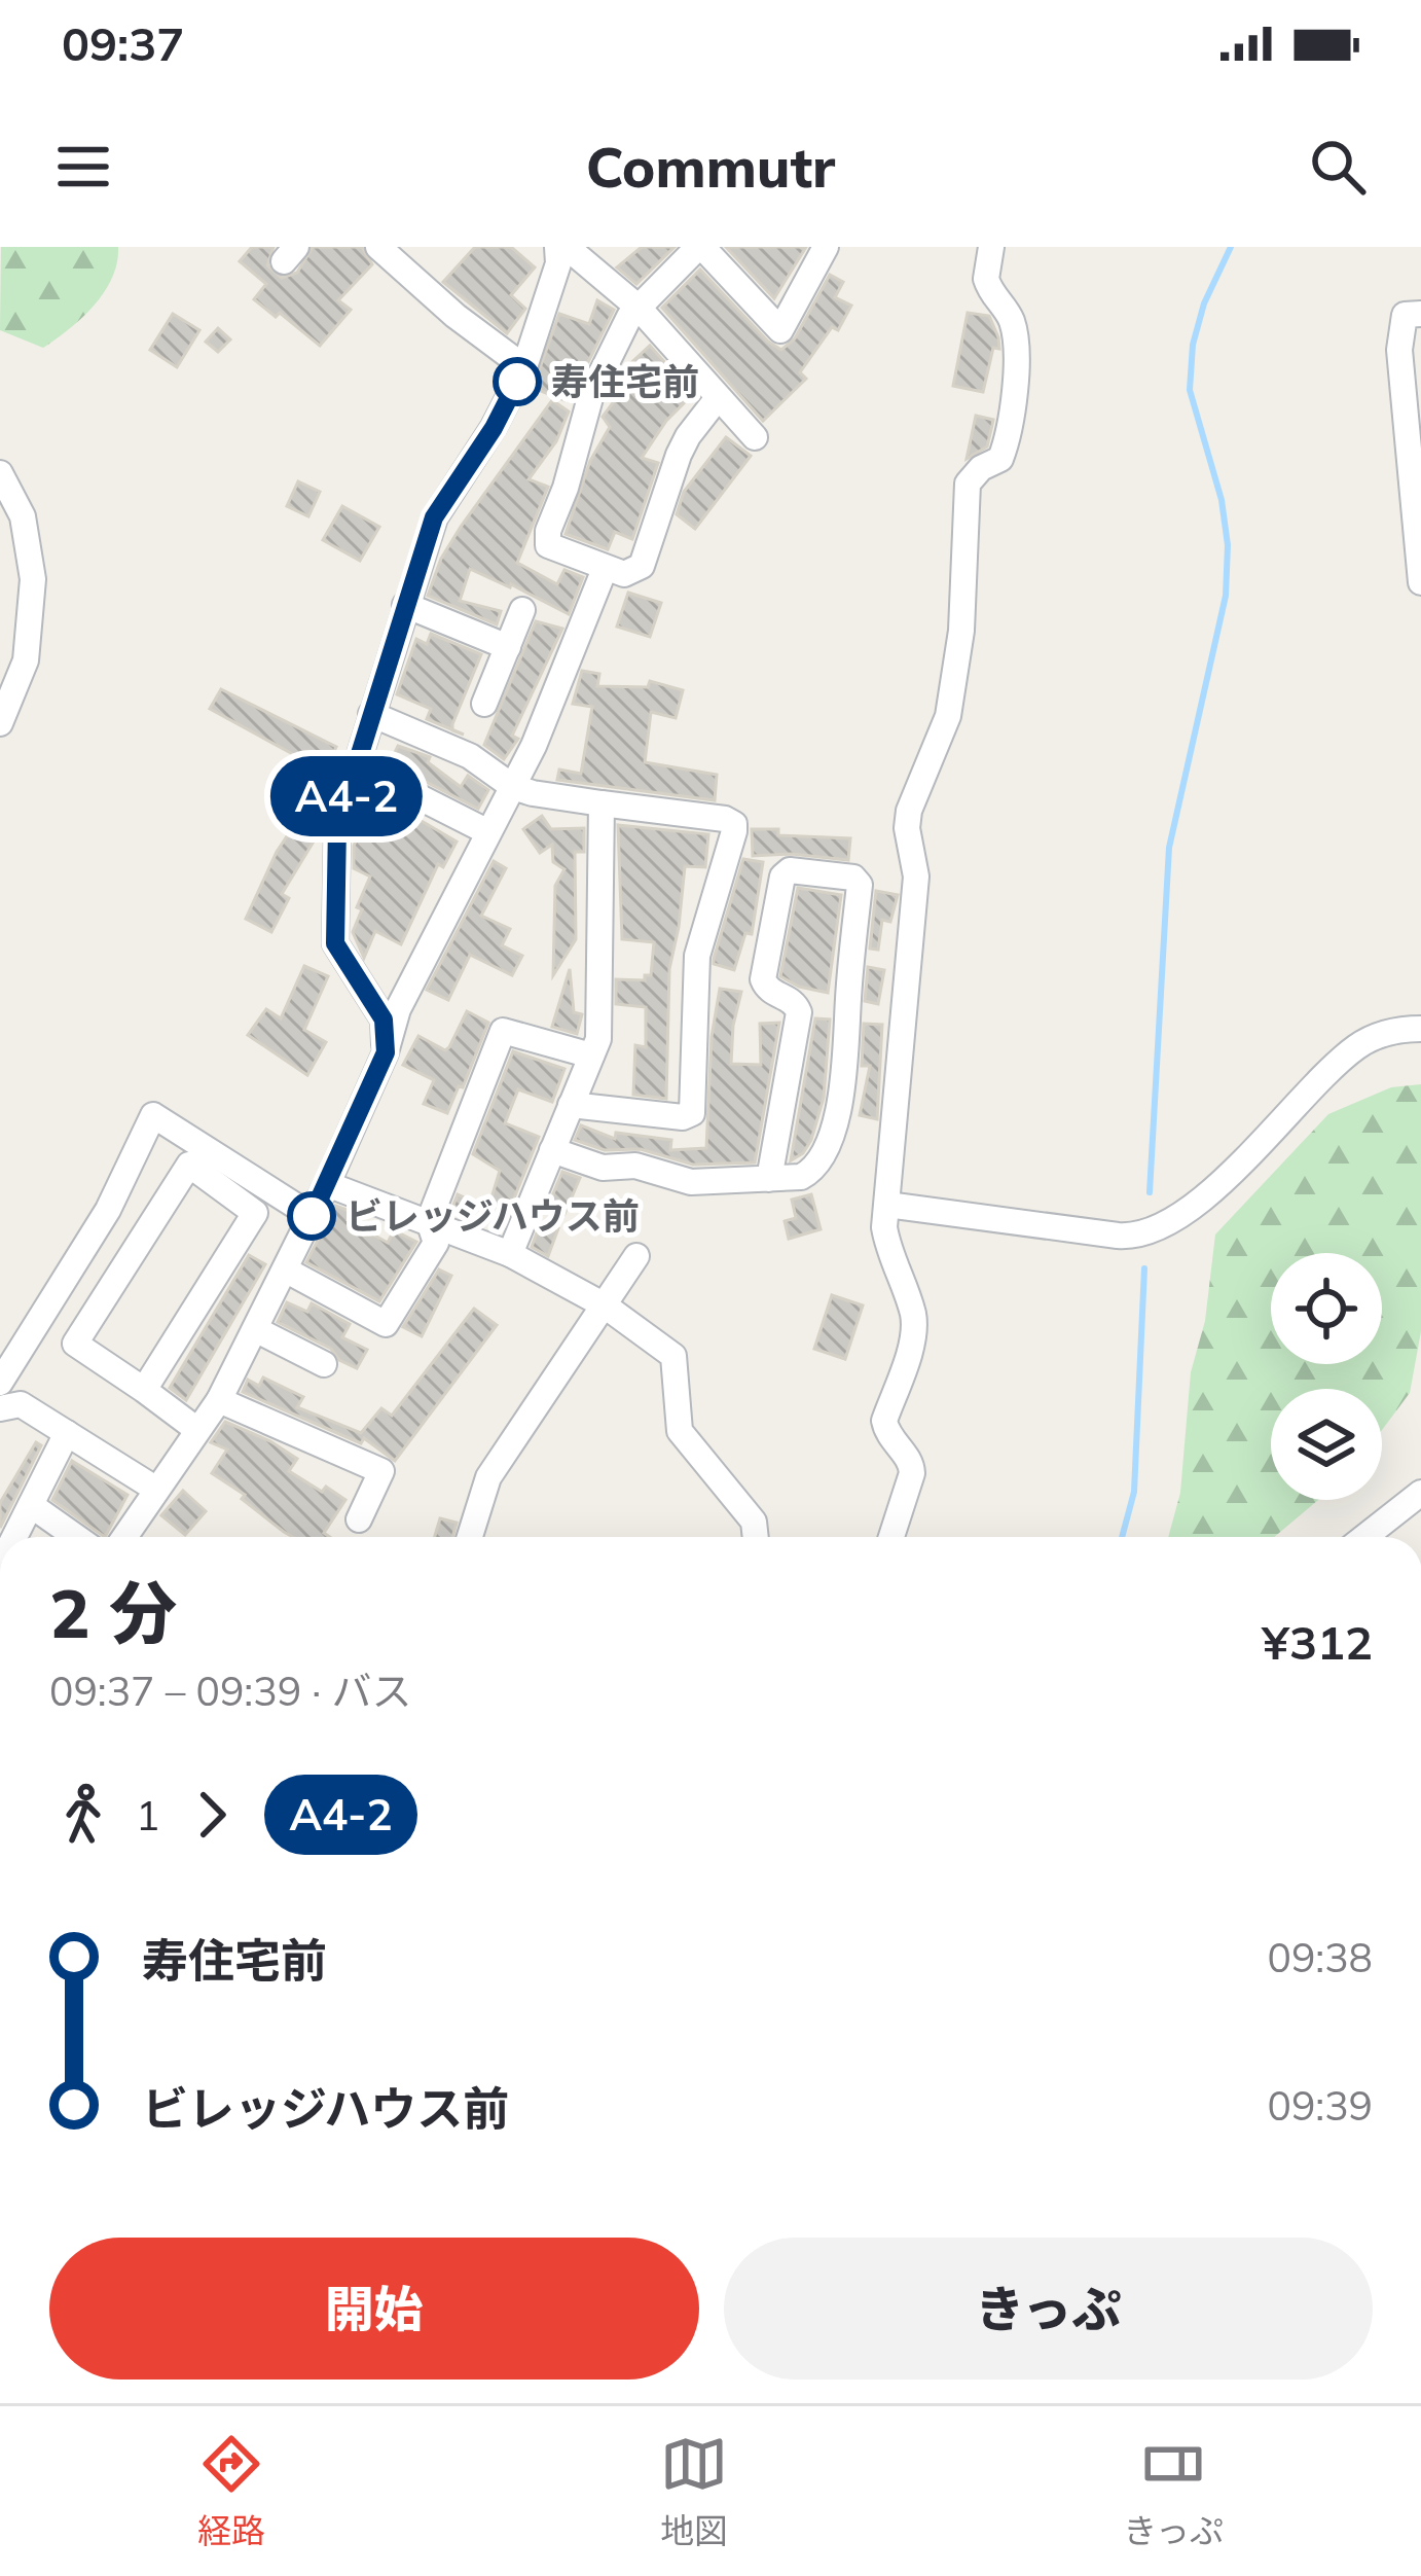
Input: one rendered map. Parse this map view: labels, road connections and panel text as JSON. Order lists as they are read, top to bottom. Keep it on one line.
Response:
{"places":["寿住宅前","ビレッジハウス前"],"lines":["bus line A4-2"],"page":{"status":"09:37","header":"Commutr","on_map":"A4-2","heading":["2 分","09:37 – 09:39 · バス","¥312"],"legs":["1","A4-2"],"list":[{"name":"寿住宅前","value":"09:38"},{"name":"ビレッジハウス前","value":"09:39"}],"buttons":["開始","きっぷ"],"tabs":["経路","地図","きっぷ"]}}
